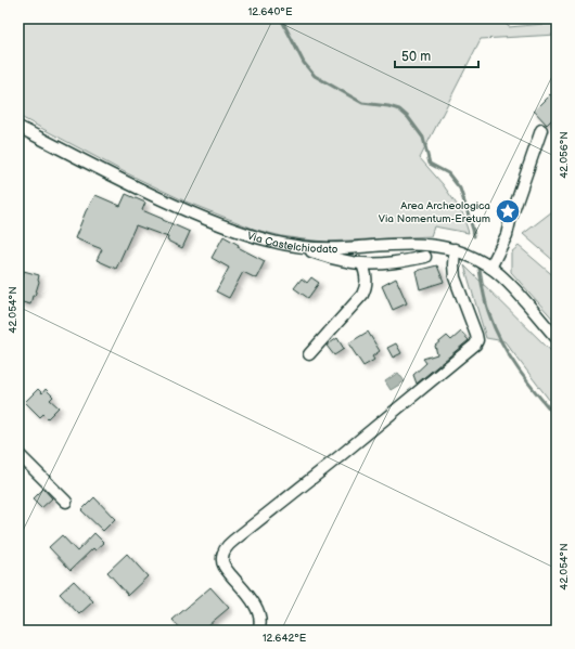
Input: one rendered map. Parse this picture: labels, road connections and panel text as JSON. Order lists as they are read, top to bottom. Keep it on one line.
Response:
{"streets":{"street":["Via Castelchiodato"]},"places":{"place":["Area Archeologica Via Nomentum-Eretum"]},"scale_bar":"50 m","coordinates":["12.640°E","42.056°N","42.054°N","12.642°E"]}
